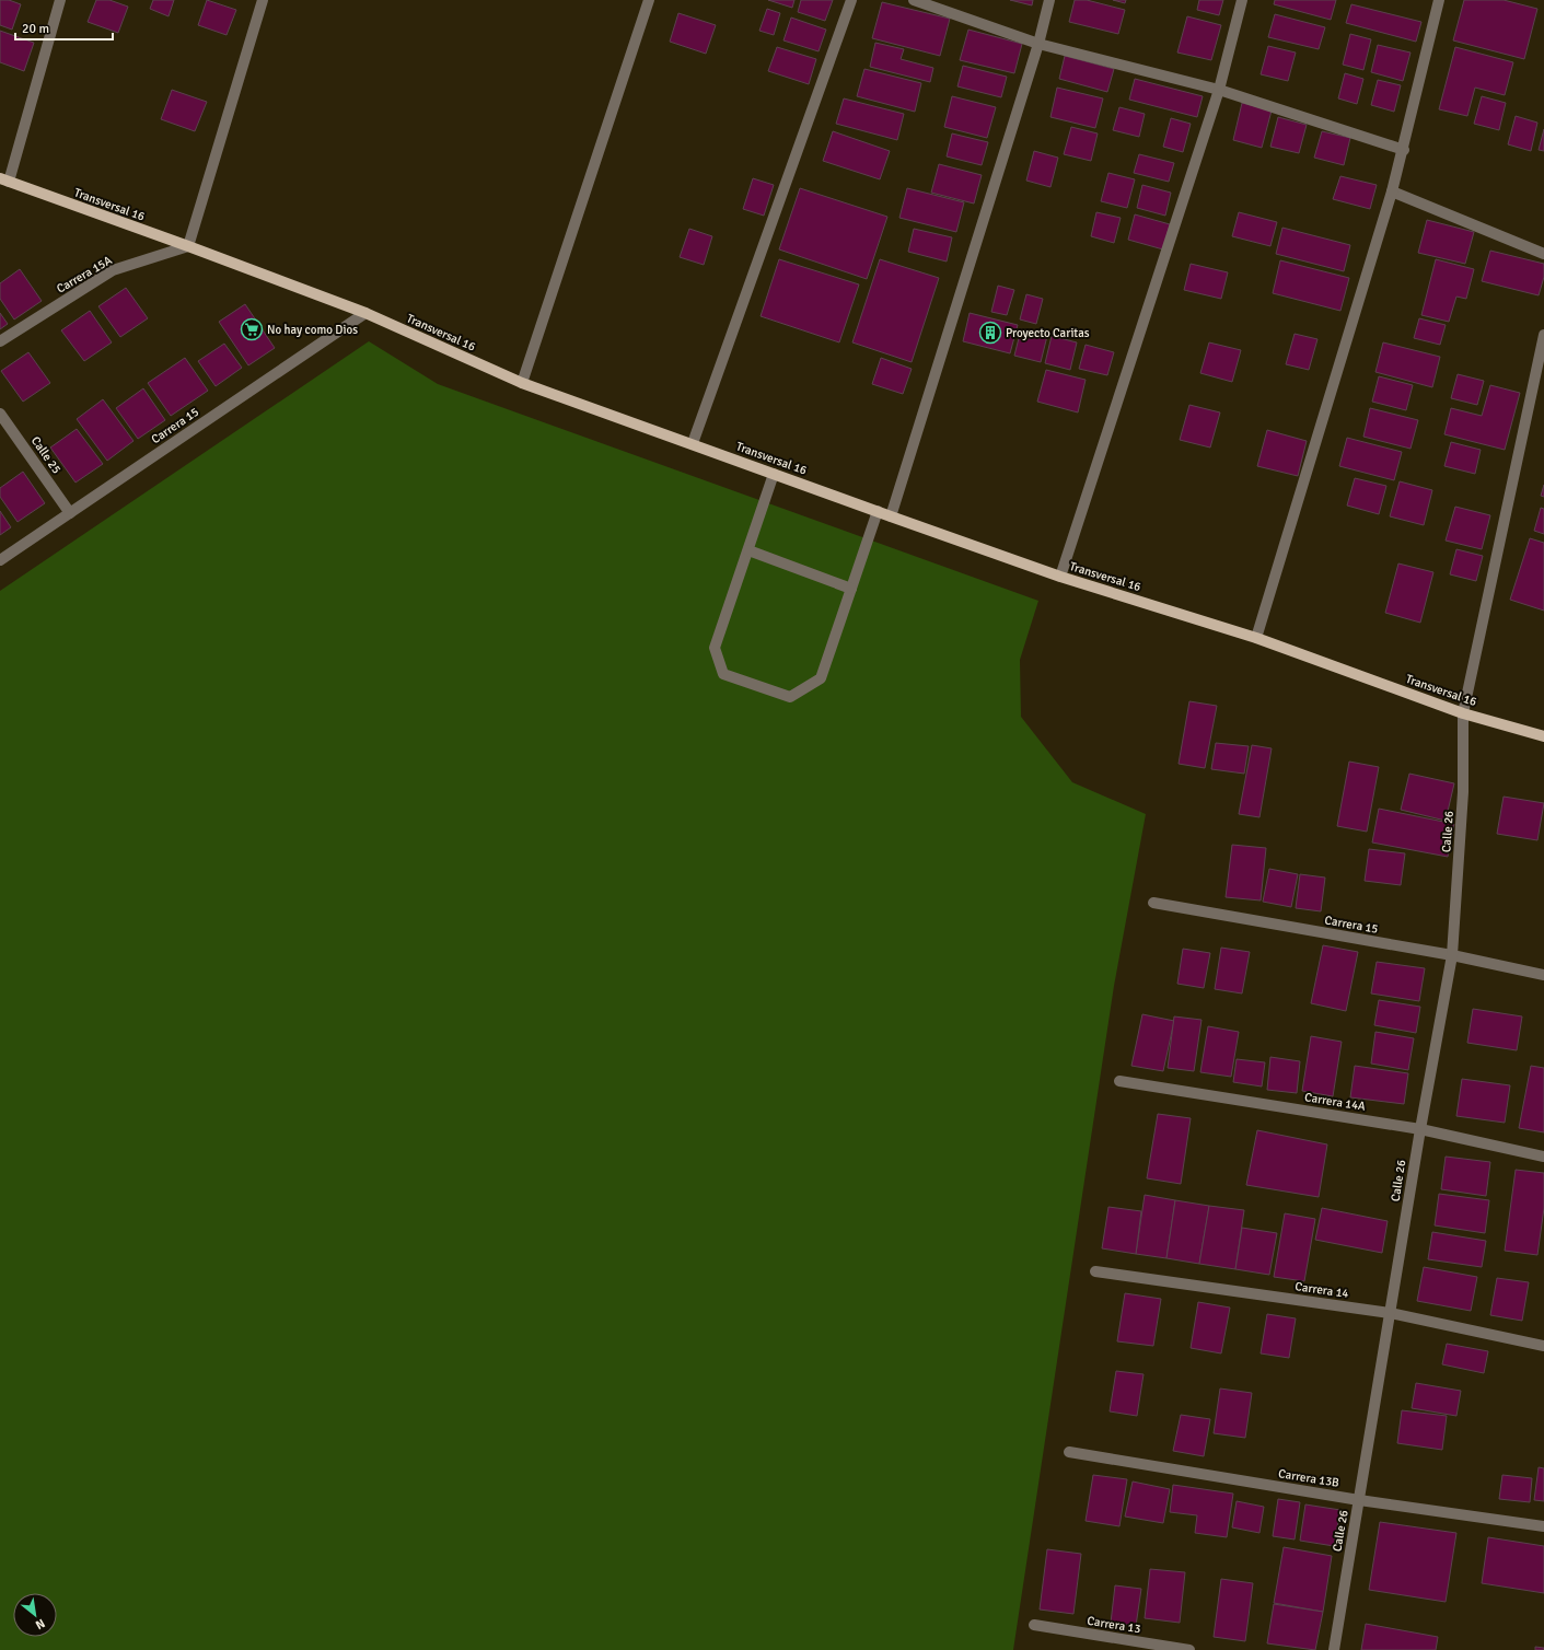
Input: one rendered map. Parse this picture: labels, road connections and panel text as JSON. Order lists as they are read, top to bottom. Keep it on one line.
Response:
{"streets":{"main road":["Transversal 16"],"street":["Carrera 15A","Carrera 15","Calle 25","Calle 26","Carrera 14A","Carrera 14","Carrera 13B","Carrera 13"]},"crossings":[["Transversal 16","Carrera 15A"],["Transversal 16","Carrera 15"],["Transversal 16","Calle 26"],["Carrera 15","Calle 25"],["Carrera 15","Calle 26"],["Calle 26","Carrera 14A"],["Calle 26","Carrera 14"],["Calle 26","Carrera 13B"]],"places":{"supermarket":["No hay como Dios"],"building":["Proyecto Caritas"]},"scale_bar":"20 m","north":"bottom right"}
